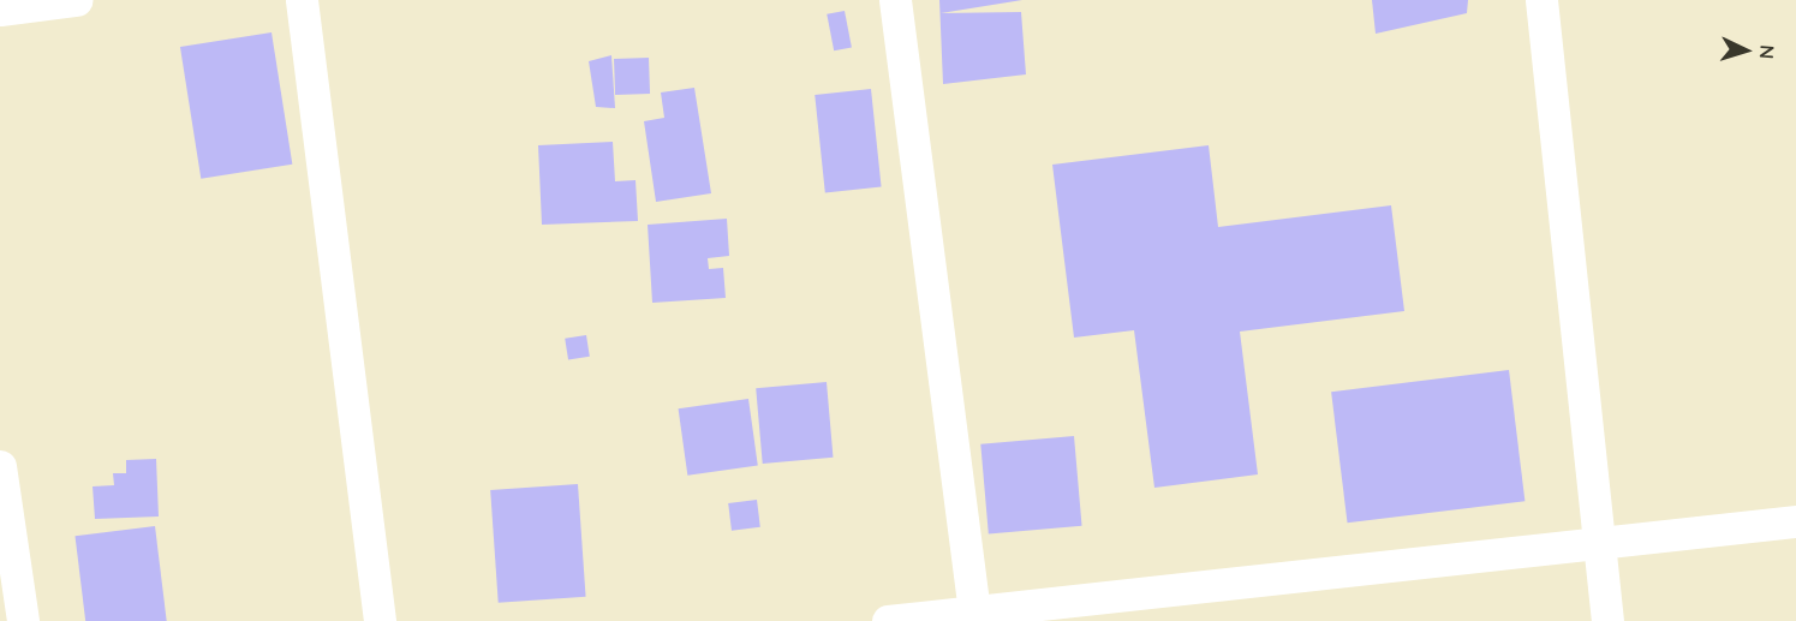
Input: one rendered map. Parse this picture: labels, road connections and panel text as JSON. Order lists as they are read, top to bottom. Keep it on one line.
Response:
{"north":"right"}
